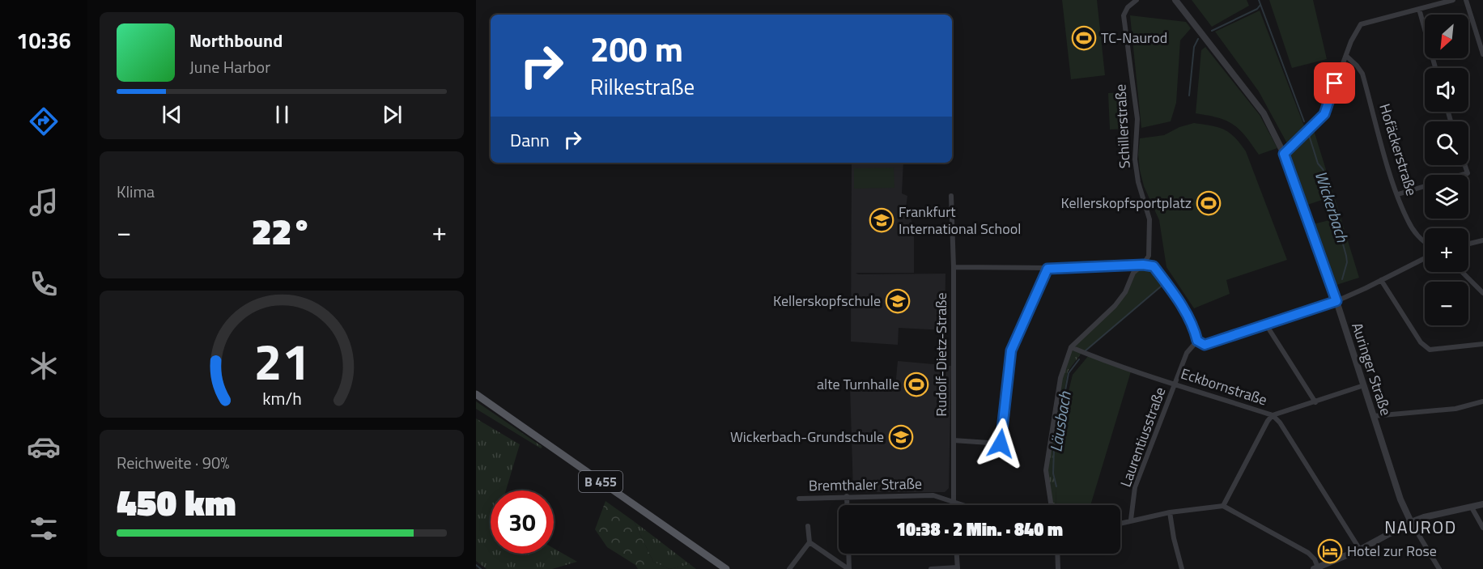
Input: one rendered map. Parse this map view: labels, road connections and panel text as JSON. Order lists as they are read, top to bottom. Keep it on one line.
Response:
{"streets":{"main road":["B 455"],"street":["Schillerstraße","Hofäckerstraße","Rudolf-Dietz-Straße","Auringer Straße","Eckbornstraße","Laurentiusstraße","Bremthaler Straße"]},"crossings":[["Schillerstraße","Eckbornstraße"],["Rudolf-Dietz-Straße","Bremthaler Straße"],["Eckbornstraße","Laurentiusstraße"]],"districts":["NAUROD"],"water":["Wickerbach","Läusbach"],"places":{"sports":["TC-Naurod","Kellerskopfsportplatz","alte Turnhalle"],"school or university":["Frankfurt International School","Kellerskopfschule","Wickerbach-Grundschule"],"hotel":["Hotel zur Rose"]},"north":"bottom left","page":{"tabs":"10:36","map_buttons":["+","−"],"turn":["200 m","Rilkestraße"],"song":["Northbound","June Harbor"],"then":"Dann","tile":["Klima",["Reichweite · 90%","450 km"]],"heat":["−","22°","+"],"limit":"30","trip":"10:38 · 2 Min. · 840 m","gauge":["21","km/h"]}}
